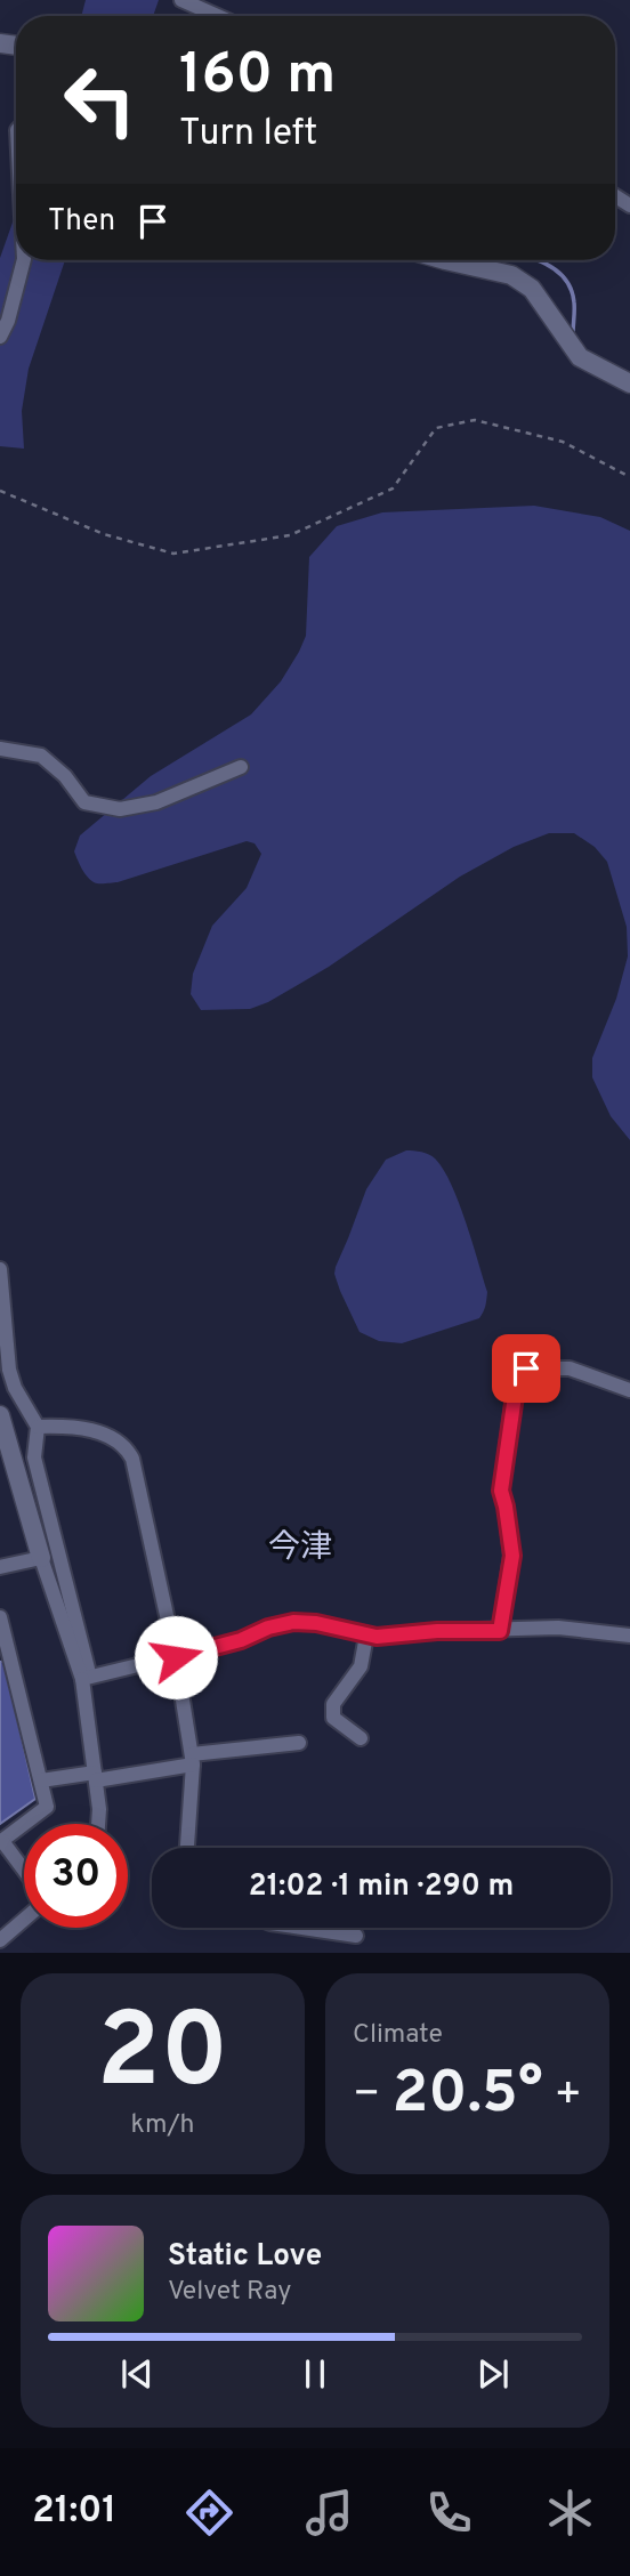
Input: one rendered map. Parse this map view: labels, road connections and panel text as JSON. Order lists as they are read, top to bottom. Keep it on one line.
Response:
{"districts":["今津"],"page":{"turn":["160 m","Turn left"],"then":"Then","limit":"30","trip":"21:02 · 1 min · 290 m","tile":[["20","km/h"],"Climate"],"heat":["−","20.5°","+"],"song":["Static Love","Velvet Ray"],"tabs":"21:01"}}
